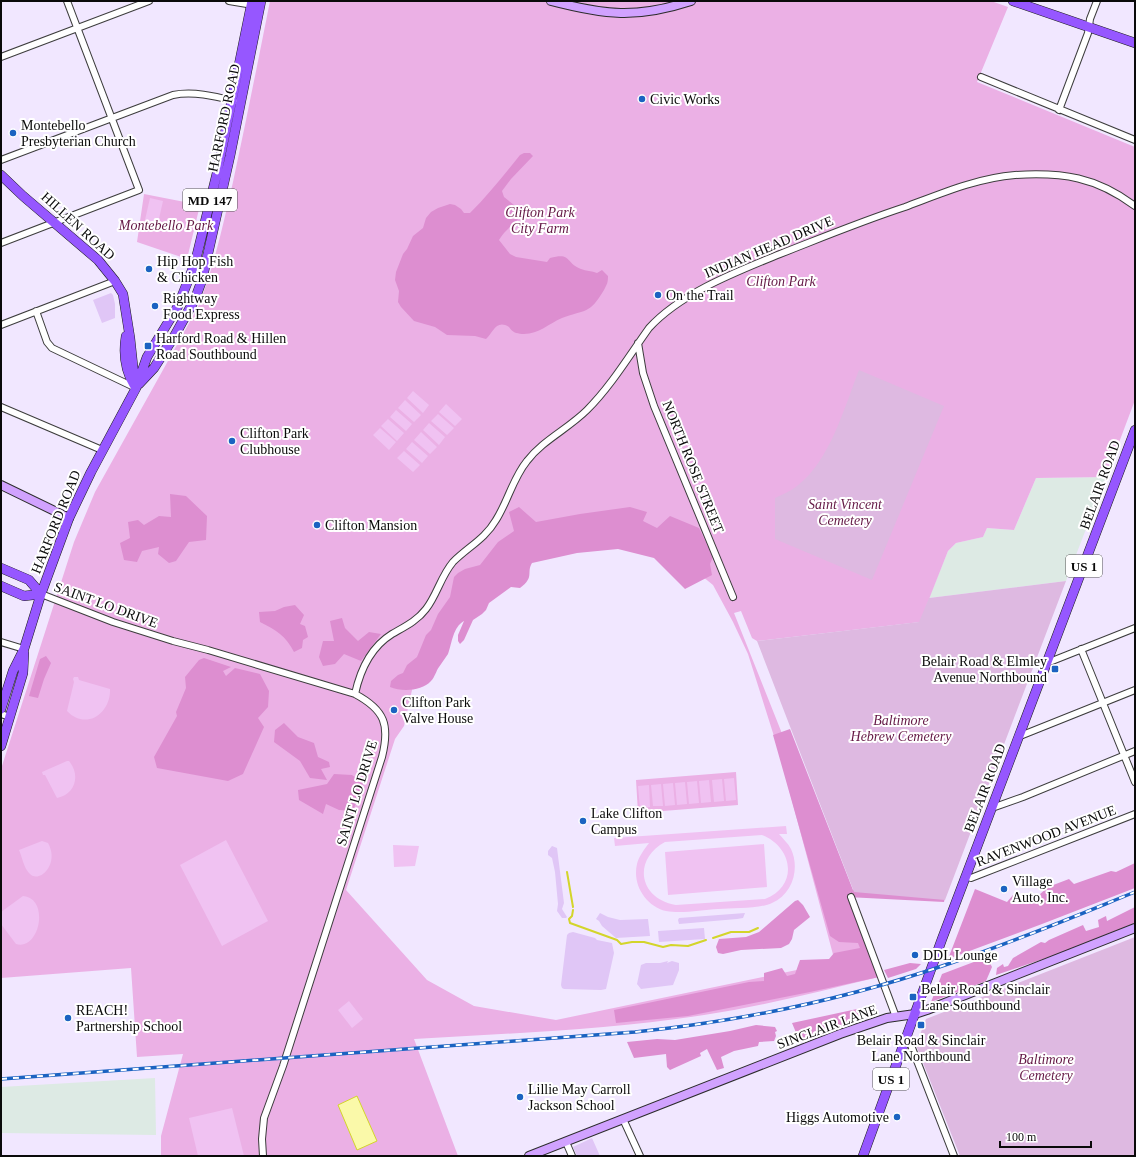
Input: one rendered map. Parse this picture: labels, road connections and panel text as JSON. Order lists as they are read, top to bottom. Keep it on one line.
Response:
{"streets":{"main road":["HARFORD ROAD","MD 147","HILLEN ROAD","BELAIR ROAD","US 1","SINCLAIR LANE"],"street":["INDIAN HEAD DRIVE","NORTH ROSE STREET","SAINT LO DRIVE","RAVENWOOD AVENUE"]},"crossings":[["HARFORD ROAD","HILLEN ROAD"],["HARFORD ROAD","SAINT LO DRIVE"],["INDIAN HEAD DRIVE","NORTH ROSE STREET"],["INDIAN HEAD DRIVE","SAINT LO DRIVE"],["BELAIR ROAD","RAVENWOOD AVENUE"],["BELAIR ROAD","SINCLAIR LANE"]],"parks":["Clifton Park City Farm","Montebello Park","Clifton Park","Saint Vincent Cemetery","Baltimore Hebrew Cemetery","Baltimore Cemetery"],"places":{"other":["Civic Works","Montebello Presbyterian Church","Hip Hop Fish & Chicken","On the Trail","Rightway Food Express","Clifton Park Clubhouse","Clifton Mansion","Clifton Park Valve House","Lake Clifton Campus","Village Auto, Inc.","DDL Lounge","REACH! Partnership School","Lillie May Carroll Jackson School","Higgs Automotive"],"transit":["Harford Road & Hillen Road Southbound","Belair Road & Elmley Avenue Northbound","Belair Road & Sinclair Lane Southbound","Belair Road & Sinclair Lane Northbound"]},"scale_bar":"100 m"}
